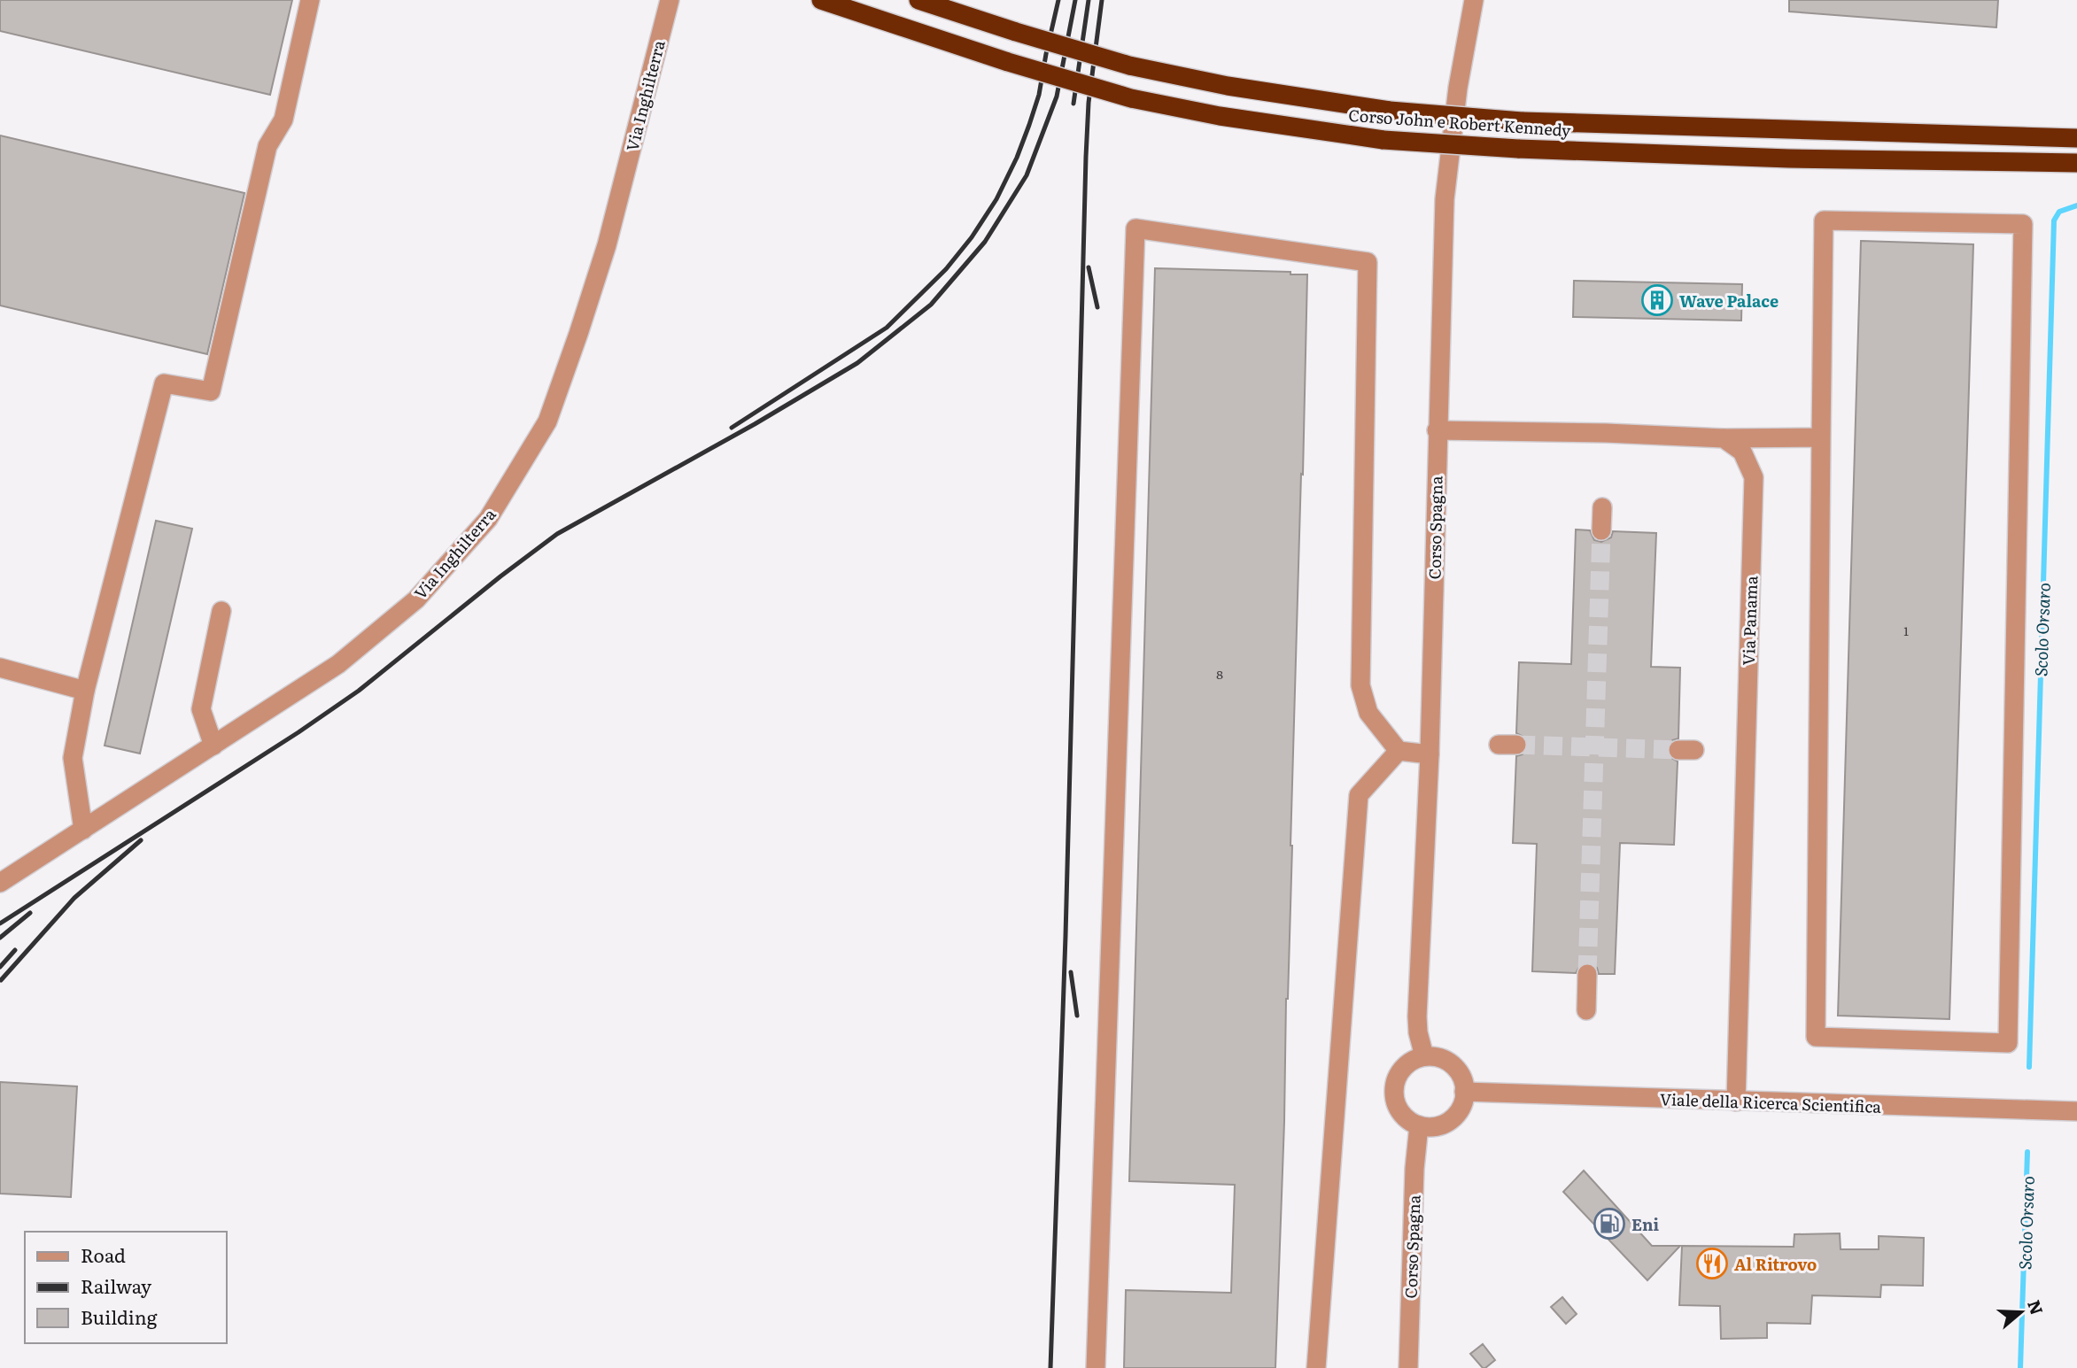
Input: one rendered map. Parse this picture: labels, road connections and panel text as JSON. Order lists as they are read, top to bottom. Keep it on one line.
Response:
{"streets":{"highway":["Corso John e Robert Kennedy"],"street":["Via Inghilterra","Corso Spagna","Via Panama","Viale della Ricerca Scientifica"]},"crossings":[["Corso Spagna","Viale della Ricerca Scientifica"],["Via Panama","Viale della Ricerca Scientifica"]],"water":["Scolo Orsaro"],"places":{"building":["Wave Palace"],"fuel station":["Eni"],"restaurant":["Al Ritrovo"]},"house_numbers":["1","8"],"legend":["Road","Railway","Building"],"north":"right"}
